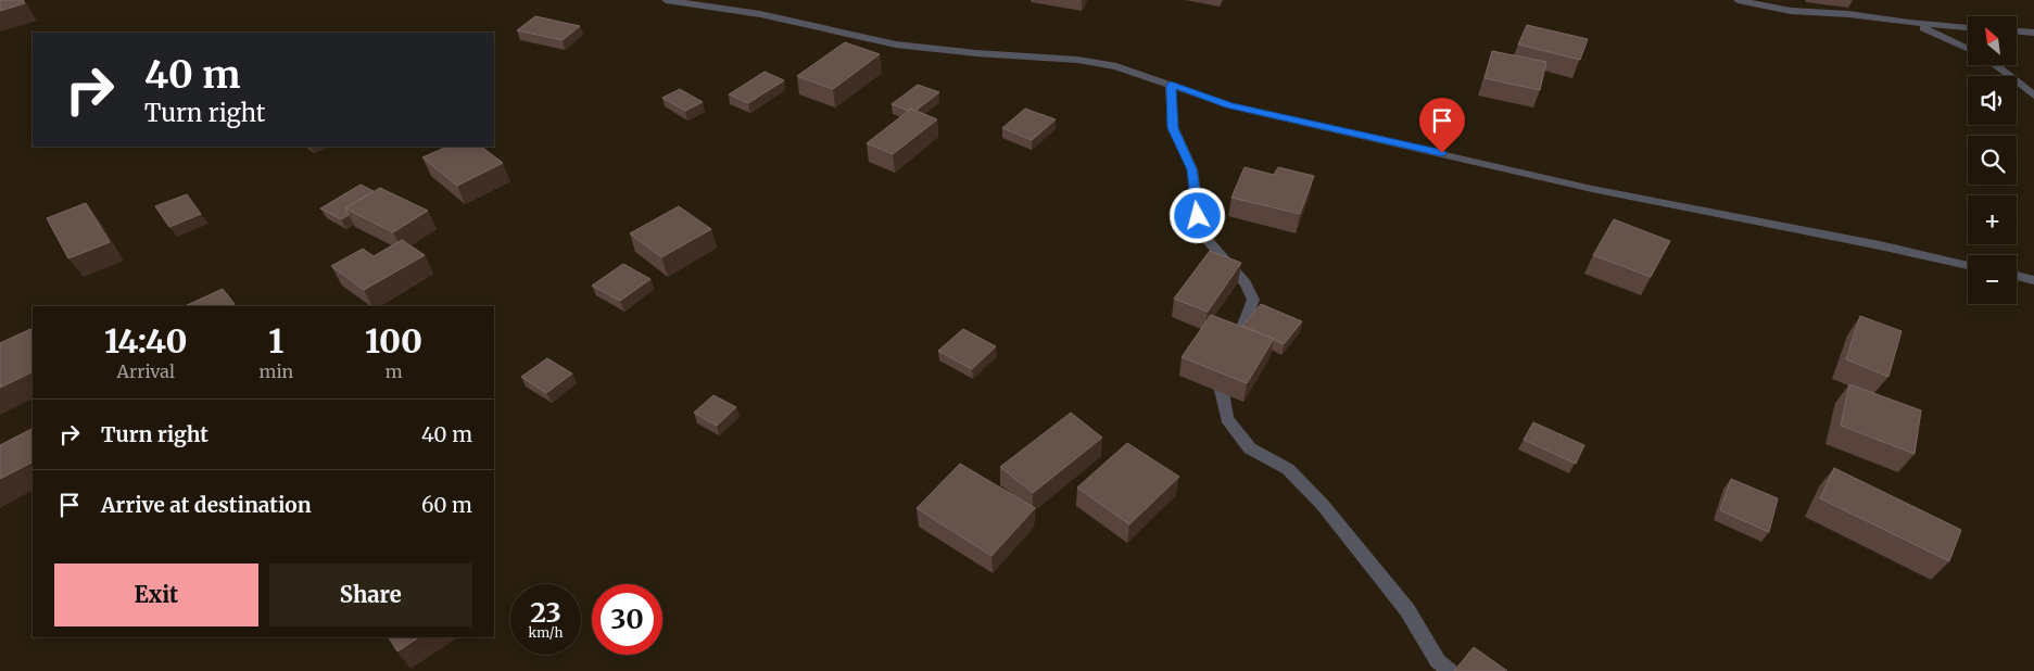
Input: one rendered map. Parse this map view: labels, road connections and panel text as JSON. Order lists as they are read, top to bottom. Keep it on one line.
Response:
{"north":"top left","page":{"map_buttons":["+","−"],"turn":["40 m","Turn right"],"eta":["14:40","Arrival","1","min","100","m"],"list":[{"name":"Turn right","value":"40 m"},{"name":"Arrive at destination","value":"60 m"}],"buttons":["Exit","Share"],"speed":"23 km/h","limit":"30"}}
